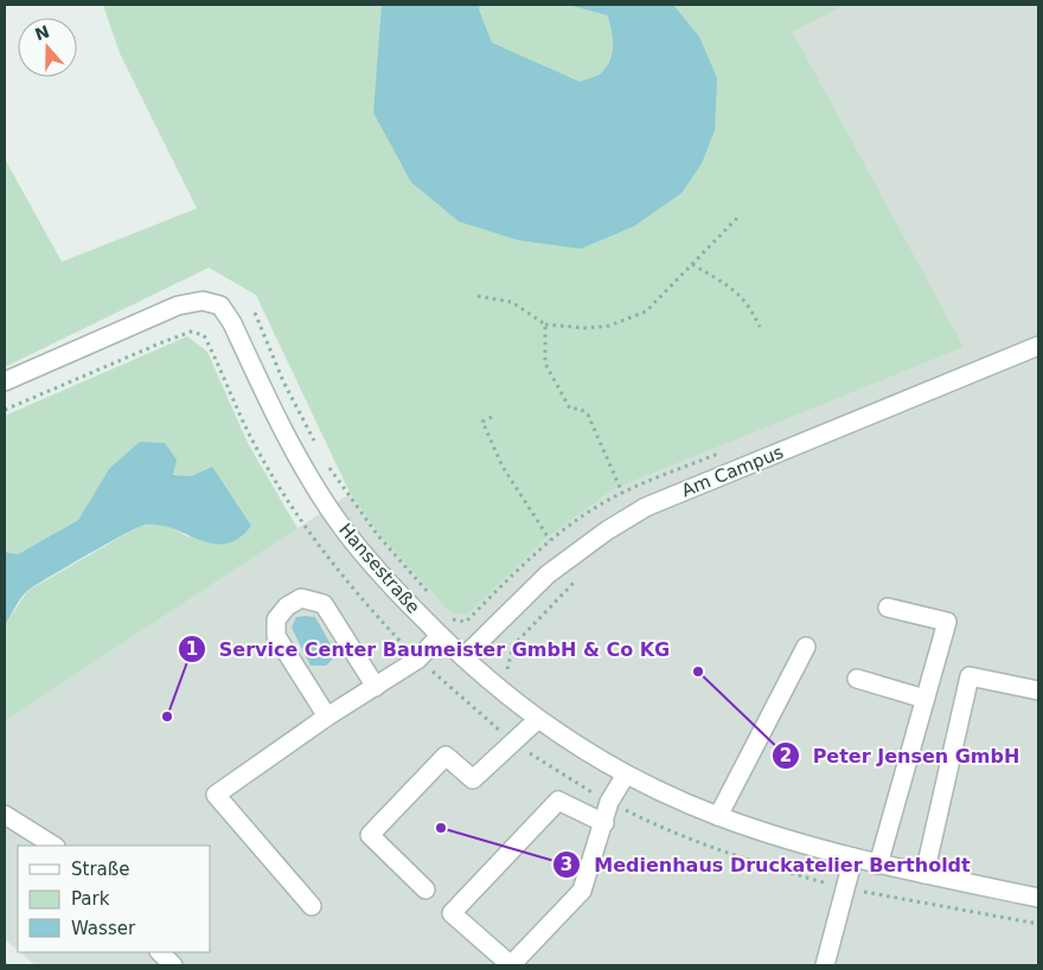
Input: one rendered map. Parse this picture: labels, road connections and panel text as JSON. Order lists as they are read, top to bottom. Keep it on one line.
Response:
{"streets":{"street":["Am Campus","Hansestraße"]},"crossings":[["Am Campus","Hansestraße"]],"places":["Peter Jensen GmbH","Service Center Baumeister GmbH & Co KG","Medienhaus Druckatelier Bertholdt"],"legend":["Straße","Park","Wasser"],"north":"top"}
